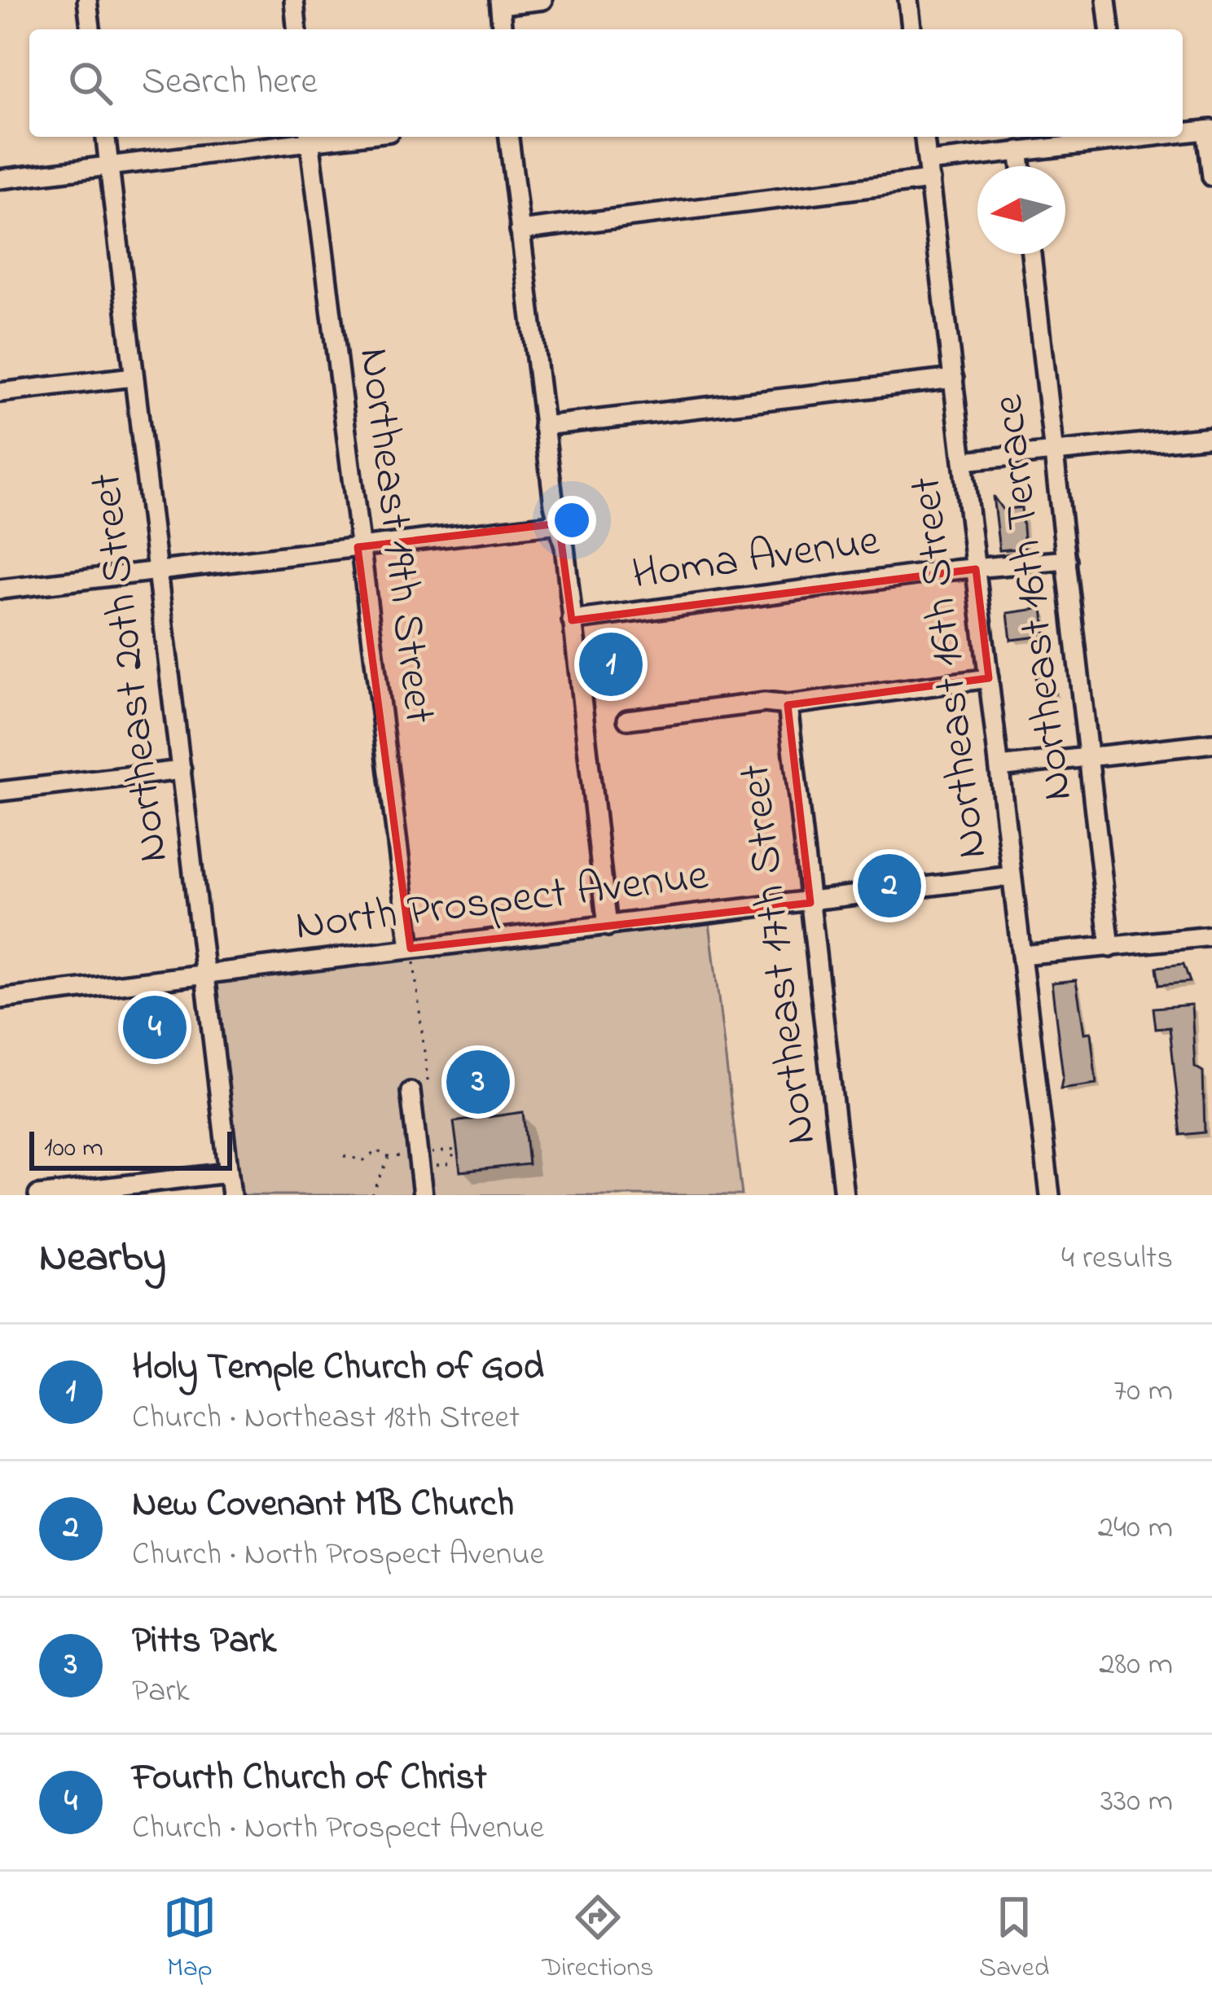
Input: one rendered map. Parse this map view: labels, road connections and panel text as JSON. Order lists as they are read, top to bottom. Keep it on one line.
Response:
{"streets":{"street":["Northeast 19th Street","Homa Avenue","Northeast 16th Terrace","Northeast 20th Street","Northeast 16th Street","North Prospect Avenue","Northeast 17th Street"]},"crossings":[["Northeast 19th Street","North Prospect Avenue"],["Homa Avenue","Northeast 16th Terrace"],["Homa Avenue","Northeast 16th Street"],["Northeast 20th Street","North Prospect Avenue"],["Northeast 16th Street","North Prospect Avenue"],["North Prospect Avenue","Northeast 17th Street"]],"scale_bar":"100 m","north":"left","page":{"search":"Search here","pins":["1","2","4","3"],"scale":"100 m","heading":["Nearby","4 results"],"list":[{"mark":"1","name":"Holy Temple Church of God","note":"Church · Northeast 18th Street","value":"70 m"},{"mark":"2","name":"New Covenant MB Church","note":"Church · North Prospect Avenue","value":"240 m"},{"mark":"3","name":"Pitts Park","note":"Park","value":"280 m"},{"mark":"4","name":"Fourth Church of Christ","note":"Church · North Prospect Avenue","value":"330 m"}],"nav":["Map","Directions","Saved"]}}
